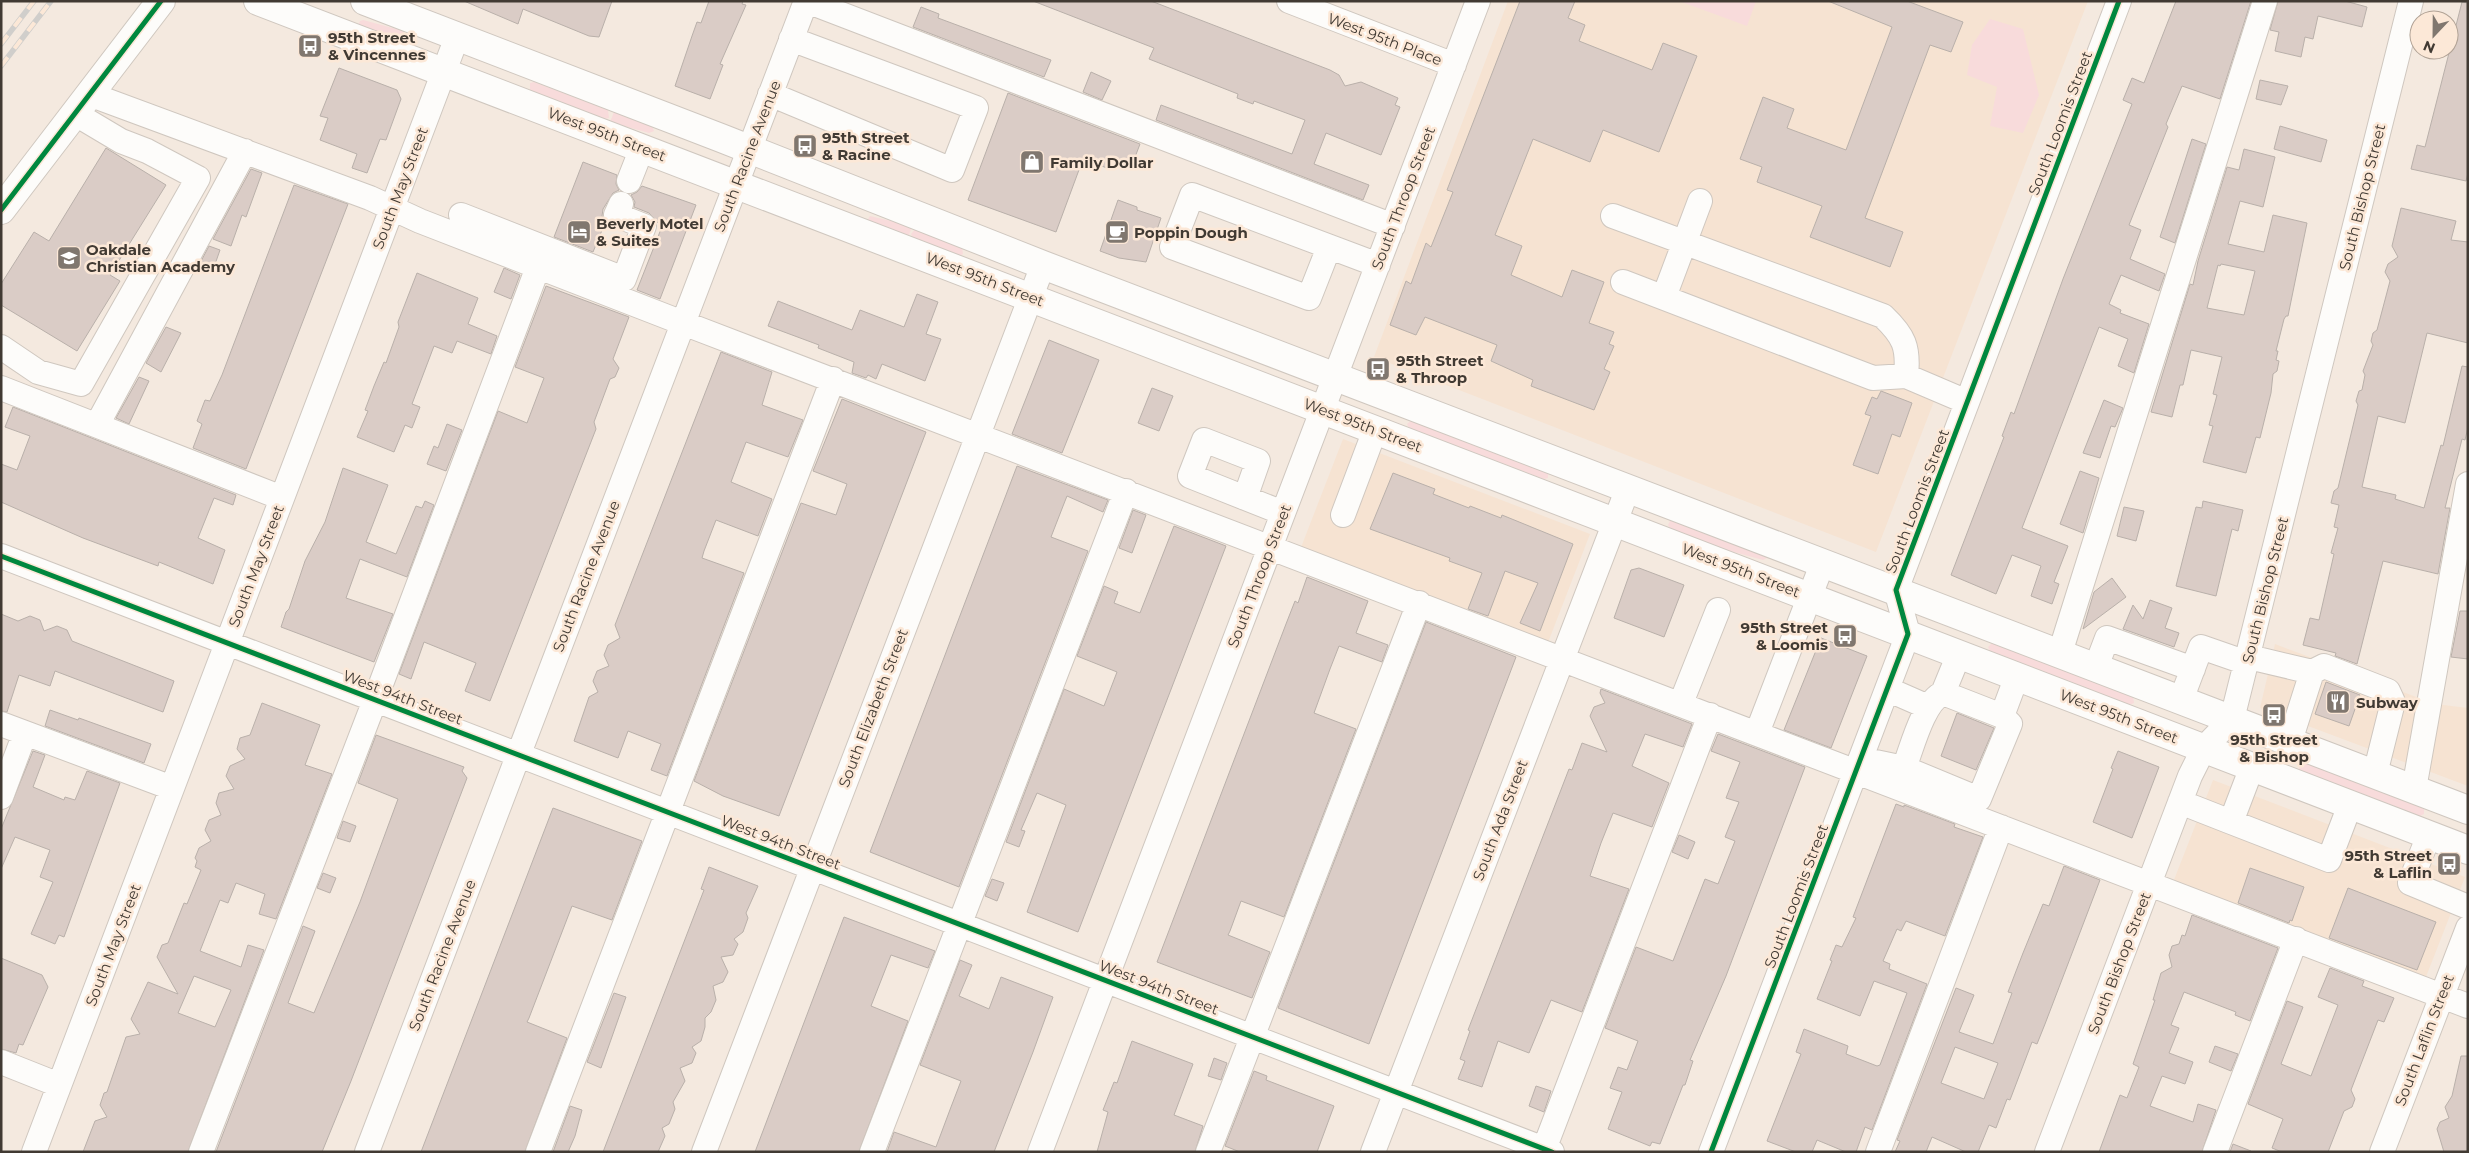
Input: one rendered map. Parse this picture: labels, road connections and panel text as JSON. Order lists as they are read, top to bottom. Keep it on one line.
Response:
{"streets":{"main road":["West 95th Street"],"street":["West 95th Place","South Loomis Street","South Racine Avenue","South May Street","South Bishop Street","South Throop Street","West 94th Street","South Elizabeth Street","South Ada Street","South Laflin Street"]},"crossings":[["West 95th Place","South Throop Street"],["South Loomis Street","West 95th Street"],["West 95th Street","South Racine Avenue"],["West 95th Street","South May Street"],["West 95th Street","South Bishop Street"],["West 95th Street","South Throop Street"],["West 95th Street","South Elizabeth Street"],["West 95th Street","South Ada Street"],["South Racine Avenue","West 94th Street"],["South May Street","West 94th Street"],["South Throop Street","West 94th Street"],["West 94th Street","South Elizabeth Street"],["West 94th Street","South Ada Street"]],"places":{"bus stop":["95th Street & Vincennes","95th Street & Racine","95th Street & Throop","95th Street & Loomis","95th Street & Bishop","95th Street & Laflin"],"shop":["Family Dollar"],"hotel":["Beverly Motel & Suites"],"cafe":["Poppin Dough"],"school or university":["Oakdale Christian Academy"],"restaurant":["Subway"]},"north":"bottom"}
